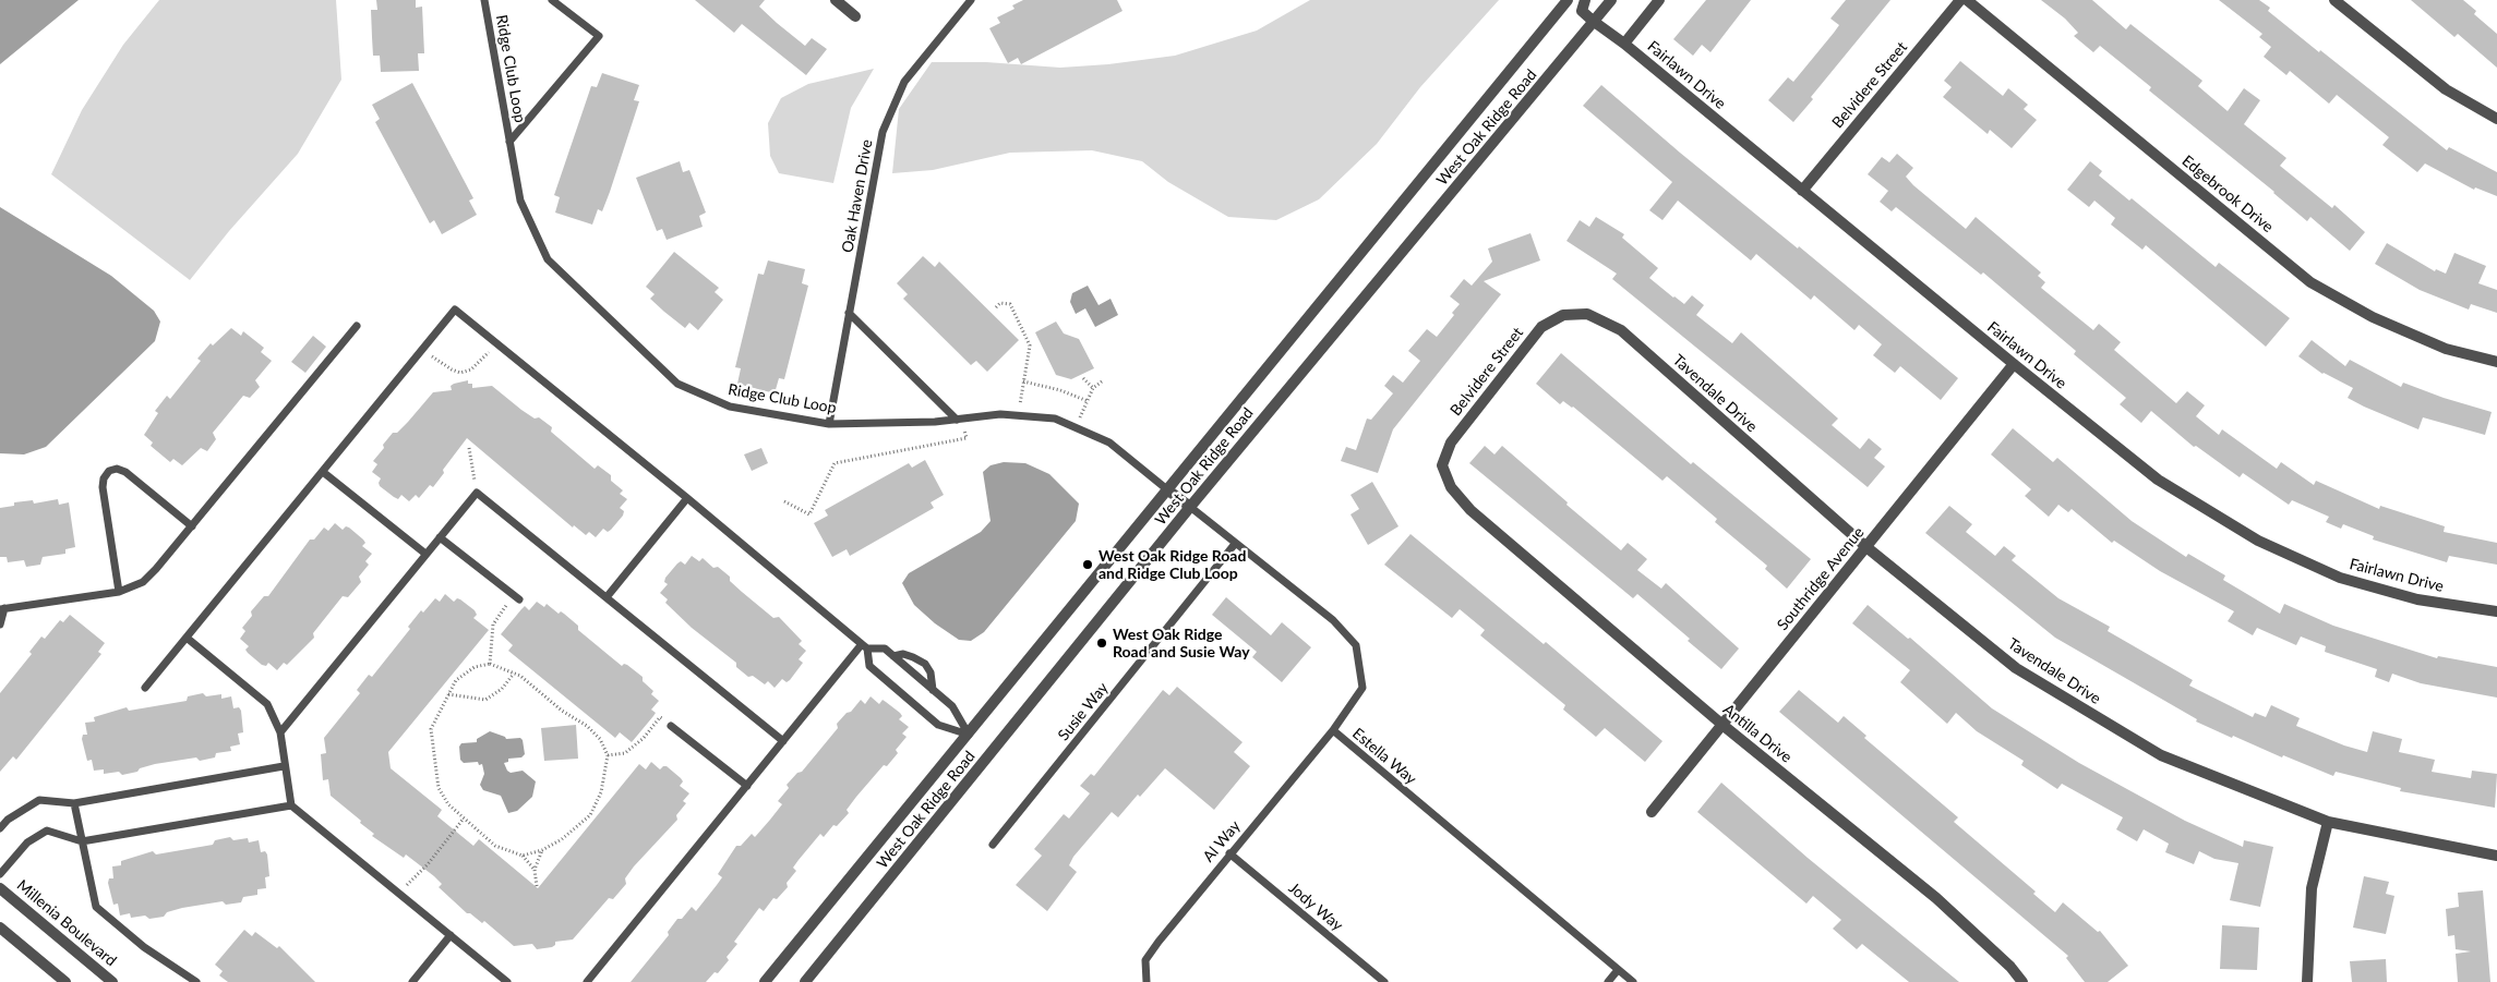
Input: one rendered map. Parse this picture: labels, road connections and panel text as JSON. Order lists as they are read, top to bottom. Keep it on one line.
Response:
{"streets":{"street":["Fairlawn Drive","Belvidere Street","West Oak Ridge Road","Edgebrook Drive","Tavendale Drive","Southridge Avenue","Antilla Drive","Millenia Boulevard"],"lane":["Ridge Club Loop","Oak Haven Drive","Susie Way","Estella Way","Al Way","Jody Way"]},"crossings":[["Ridge Club Loop","West Oak Ridge Road"],["Ridge Club Loop","Oak Haven Drive"],["Fairlawn Drive","Belvidere Street"],["Fairlawn Drive","West Oak Ridge Road"],["Fairlawn Drive","Southridge Avenue"],["Belvidere Street","Tavendale Drive"],["Belvidere Street","Antilla Drive"],["West Oak Ridge Road","Estella Way"],["Tavendale Drive","Southridge Avenue"],["Southridge Avenue","Antilla Drive"],["Susie Way","Estella Way"],["Estella Way","Al Way"],["Al Way","Jody Way"]],"places":["West Oak Ridge Road and Ridge Club Loop","West Oak Ridge Road and Susie Way"]}
